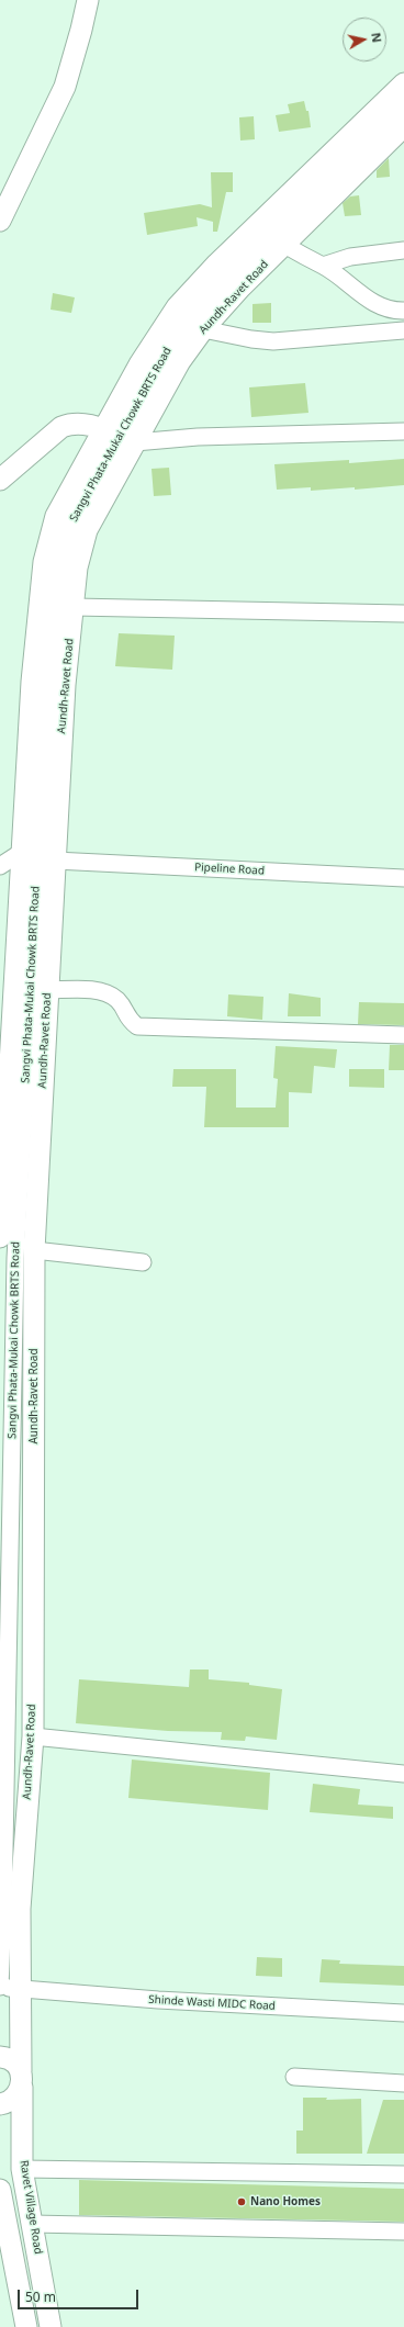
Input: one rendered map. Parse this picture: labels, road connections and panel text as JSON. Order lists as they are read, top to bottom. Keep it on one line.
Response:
{"streets":{"main road":["Aundh-Ravet Road","Ravet Village Road"],"street":["Sangvi Phata-Mukai Chowk BRTS Road","Pipeline Road","Shinde Wasti MIDC Road"]},"crossings":[["Aundh-Ravet Road","Sangvi Phata-Mukai Chowk BRTS Road"],["Aundh-Ravet Road","Pipeline Road"],["Aundh-Ravet Road","Shinde Wasti MIDC Road"],["Aundh-Ravet Road","Ravet Village Road"],["Sangvi Phata-Mukai Chowk BRTS Road","Shinde Wasti MIDC Road"]],"places":["Nano Homes"],"scale_bar":"50 m","north":"right"}
